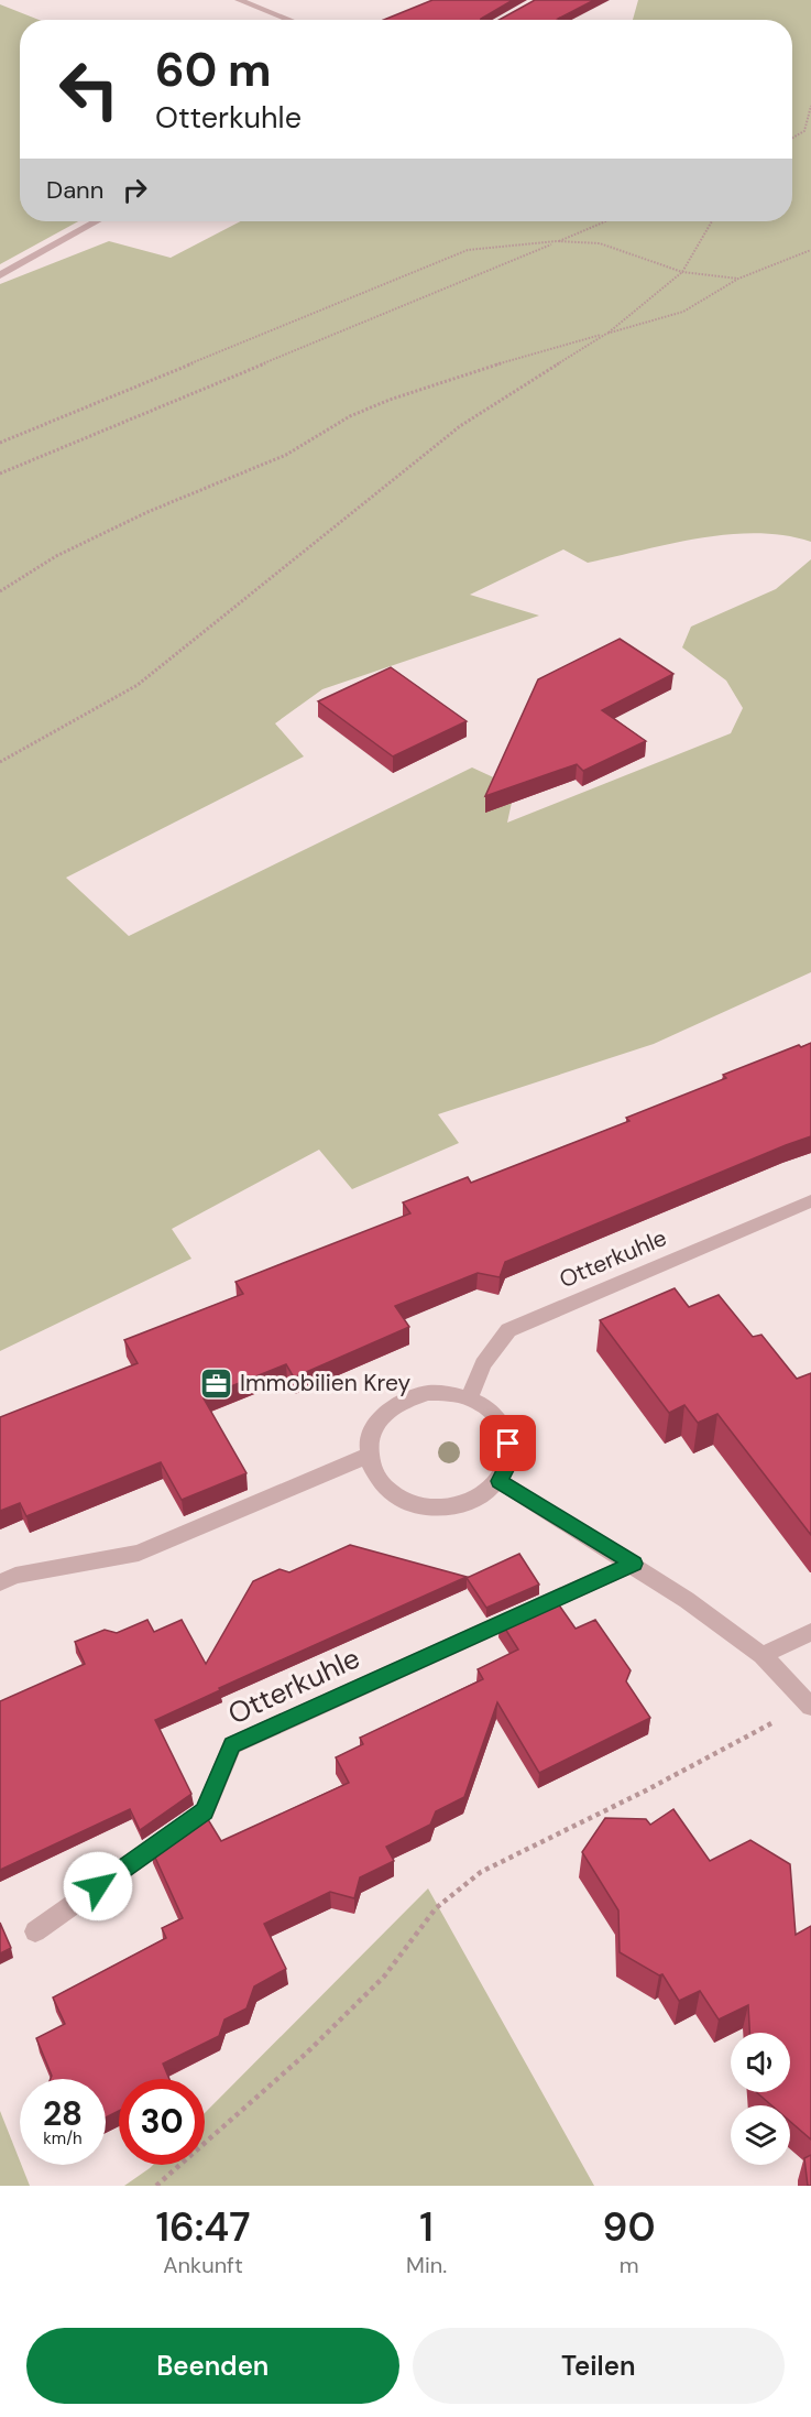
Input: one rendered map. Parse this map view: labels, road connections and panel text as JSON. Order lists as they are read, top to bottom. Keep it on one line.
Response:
{"streets":{"street":["Otterkuhle"]},"places":{"office":["Immobilien Krey"]},"page":{"turn":["60 m","Otterkuhle"],"then":"Dann","speed":"28 km/h","limit":"30","eta":["16:47","Ankunft","1","Min.","90","m"],"buttons":["Beenden","Teilen"]}}
